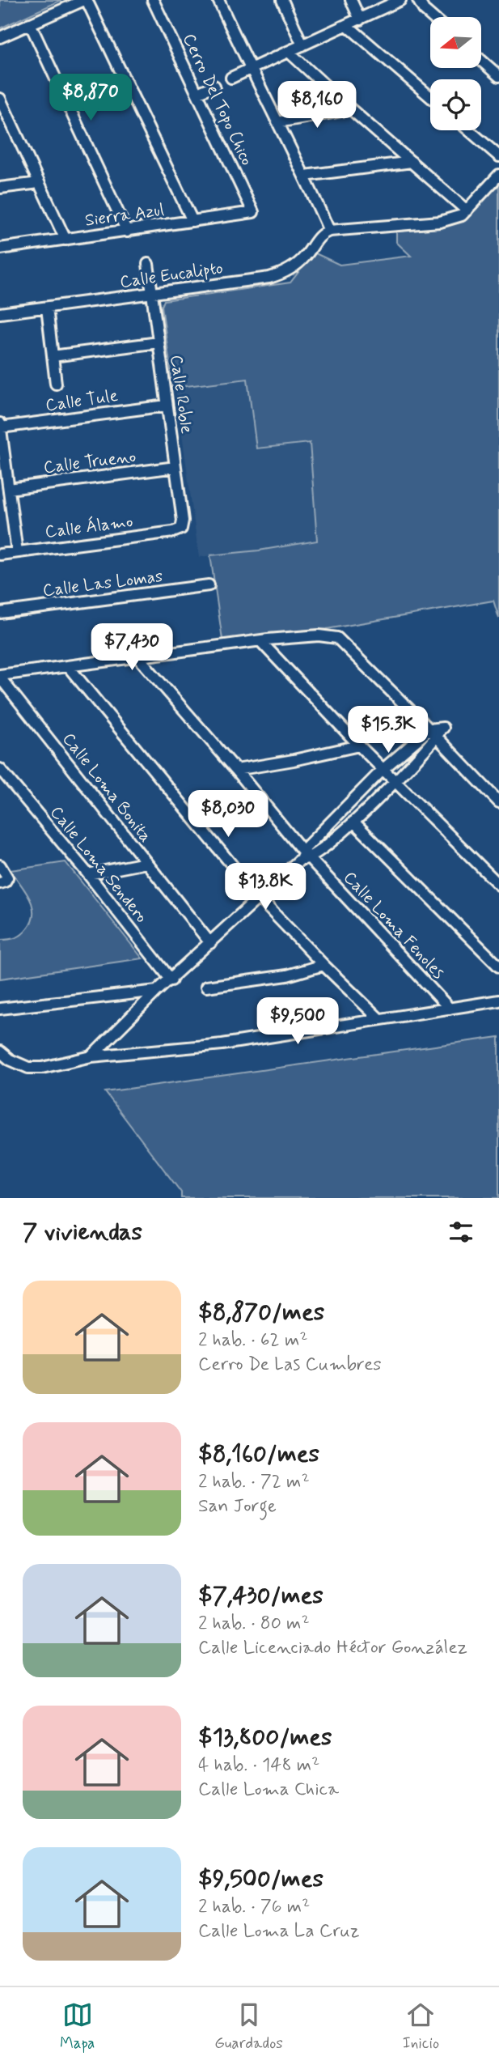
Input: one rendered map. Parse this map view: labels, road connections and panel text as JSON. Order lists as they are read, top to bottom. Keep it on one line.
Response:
{"streets":{"street":["Cerro Del Topo Chico","Sierra Azul","Calle Eucalipto","Calle Roble","Calle Tule","Calle Trueno","Calle Álamo","Calle Las Lomas","Calle Loma Bonita","Calle Loma Sendero","Calle Loma Fenoles"]},"crossings":[["Cerro Del Topo Chico","Sierra Azul"],["Calle Eucalipto","Calle Roble"],["Calle Roble","Calle Tule"],["Calle Roble","Calle Trueno"],["Calle Roble","Calle Álamo"]],"north":"left","page":{"price":["$8,870","$8,160","$7,430","$15.3K","$8,030","$13.8K","$9,500"],"heading":"7 viviendas","list":[{"name":"$8,870/mes","note":"2 hab. · 62 m² · Cerro De Las Cumbres"},{"name":"$8,160/mes","note":"2 hab. · 72 m² · San Jorge"},{"name":"$7,430/mes","note":"2 hab. · 80 m² · Calle Licenciado Héctor González"},{"name":"$13,800/mes","note":"4 hab. · 148 m² · Calle Loma Chica"},{"name":"$9,500/mes","note":"2 hab. · 76 m² · Calle Loma La Cruz"}],"tabs":["Mapa","Guardados","Inicio"]}}
